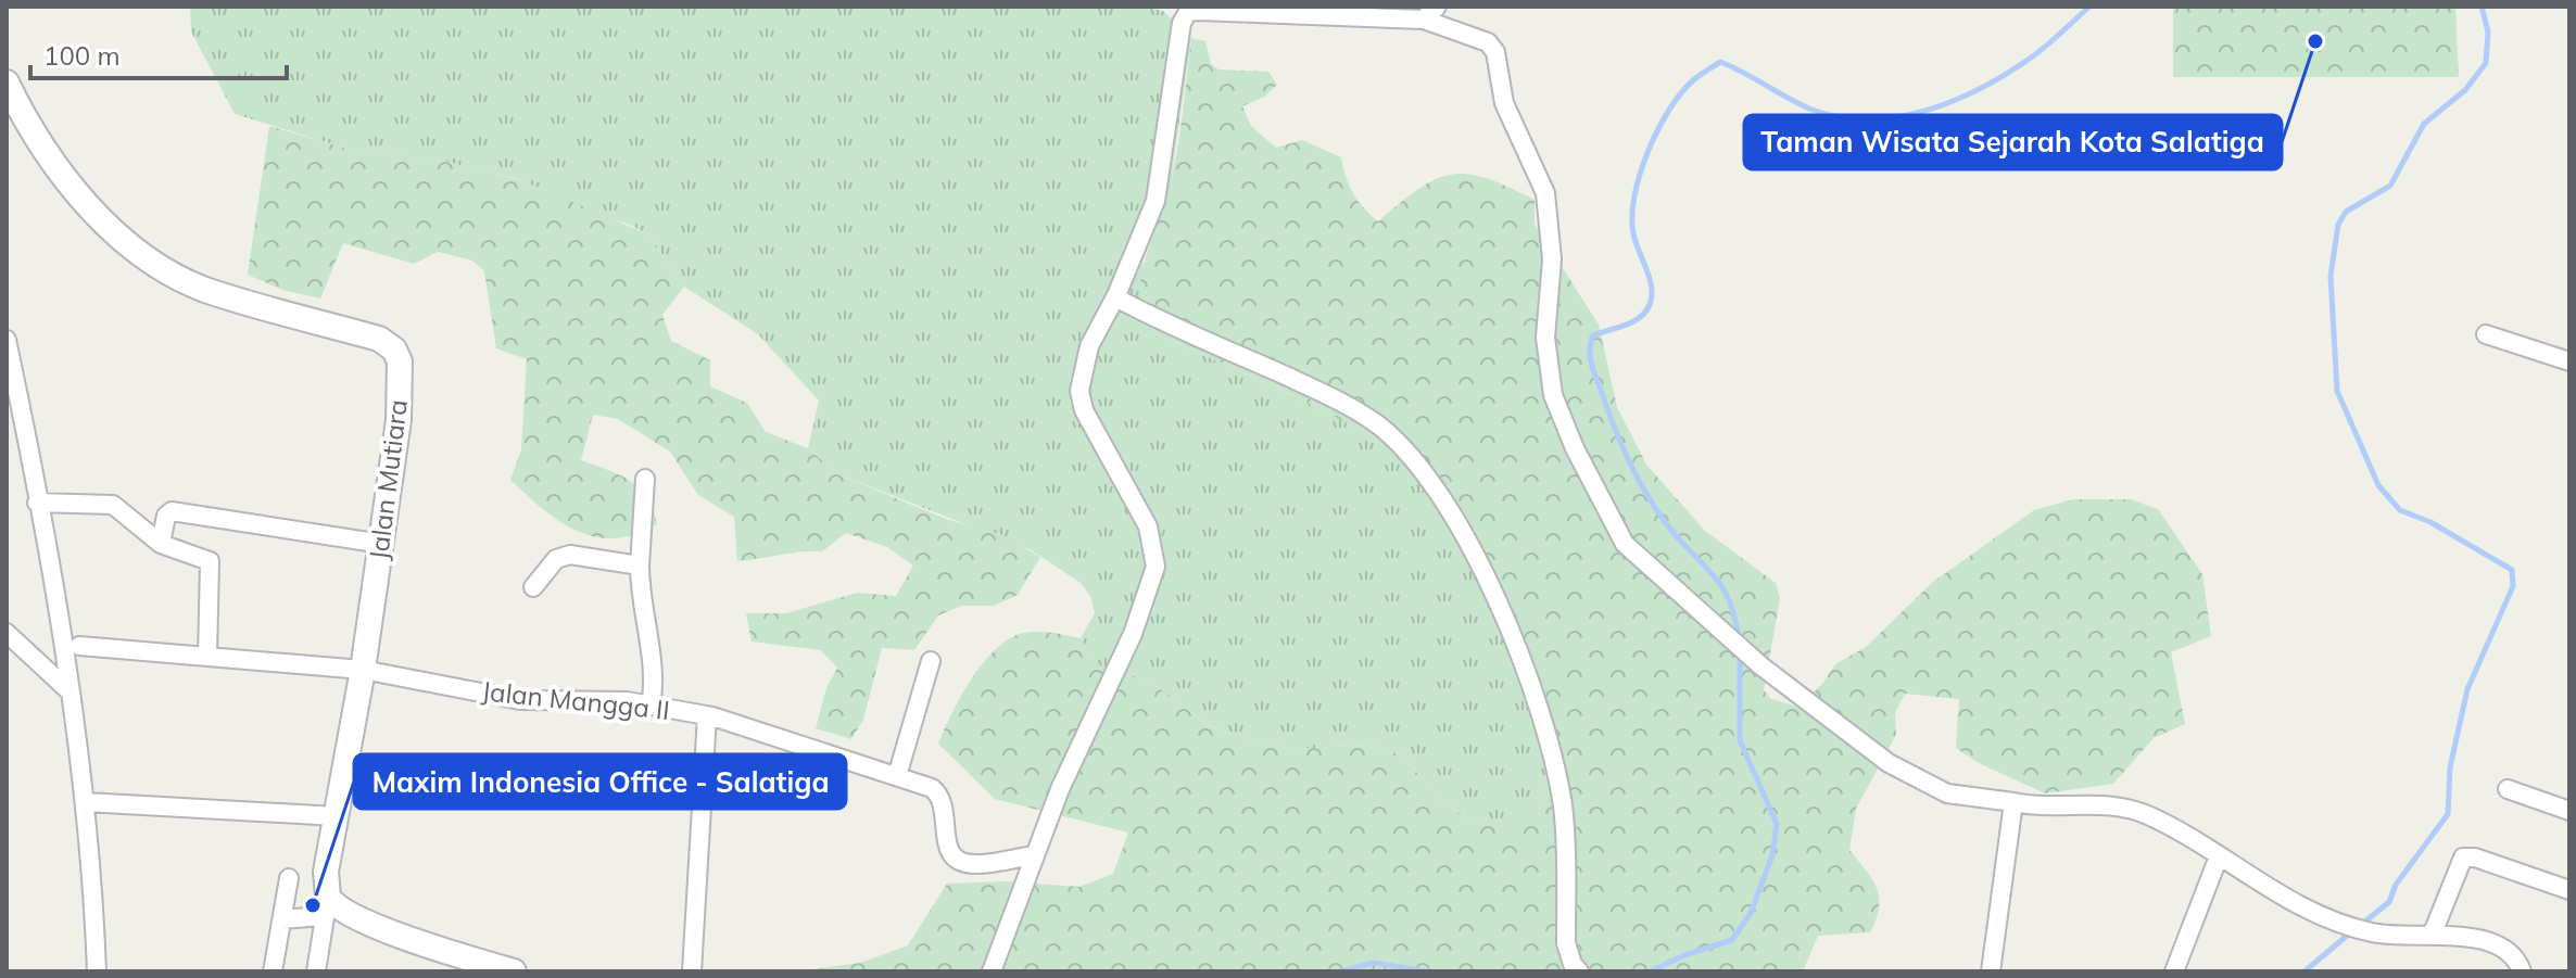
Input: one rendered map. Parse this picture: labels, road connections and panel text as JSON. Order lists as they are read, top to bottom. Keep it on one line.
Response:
{"streets":{"street":["Jalan Mutiara","Jalan Mangga II"]},"crossings":[["Jalan Mutiara","Jalan Mangga II"]],"places":["Taman Wisata Sejarah Kota Salatiga","Maxim Indonesia Office - Salatiga"],"scale_bar":"100 m"}
